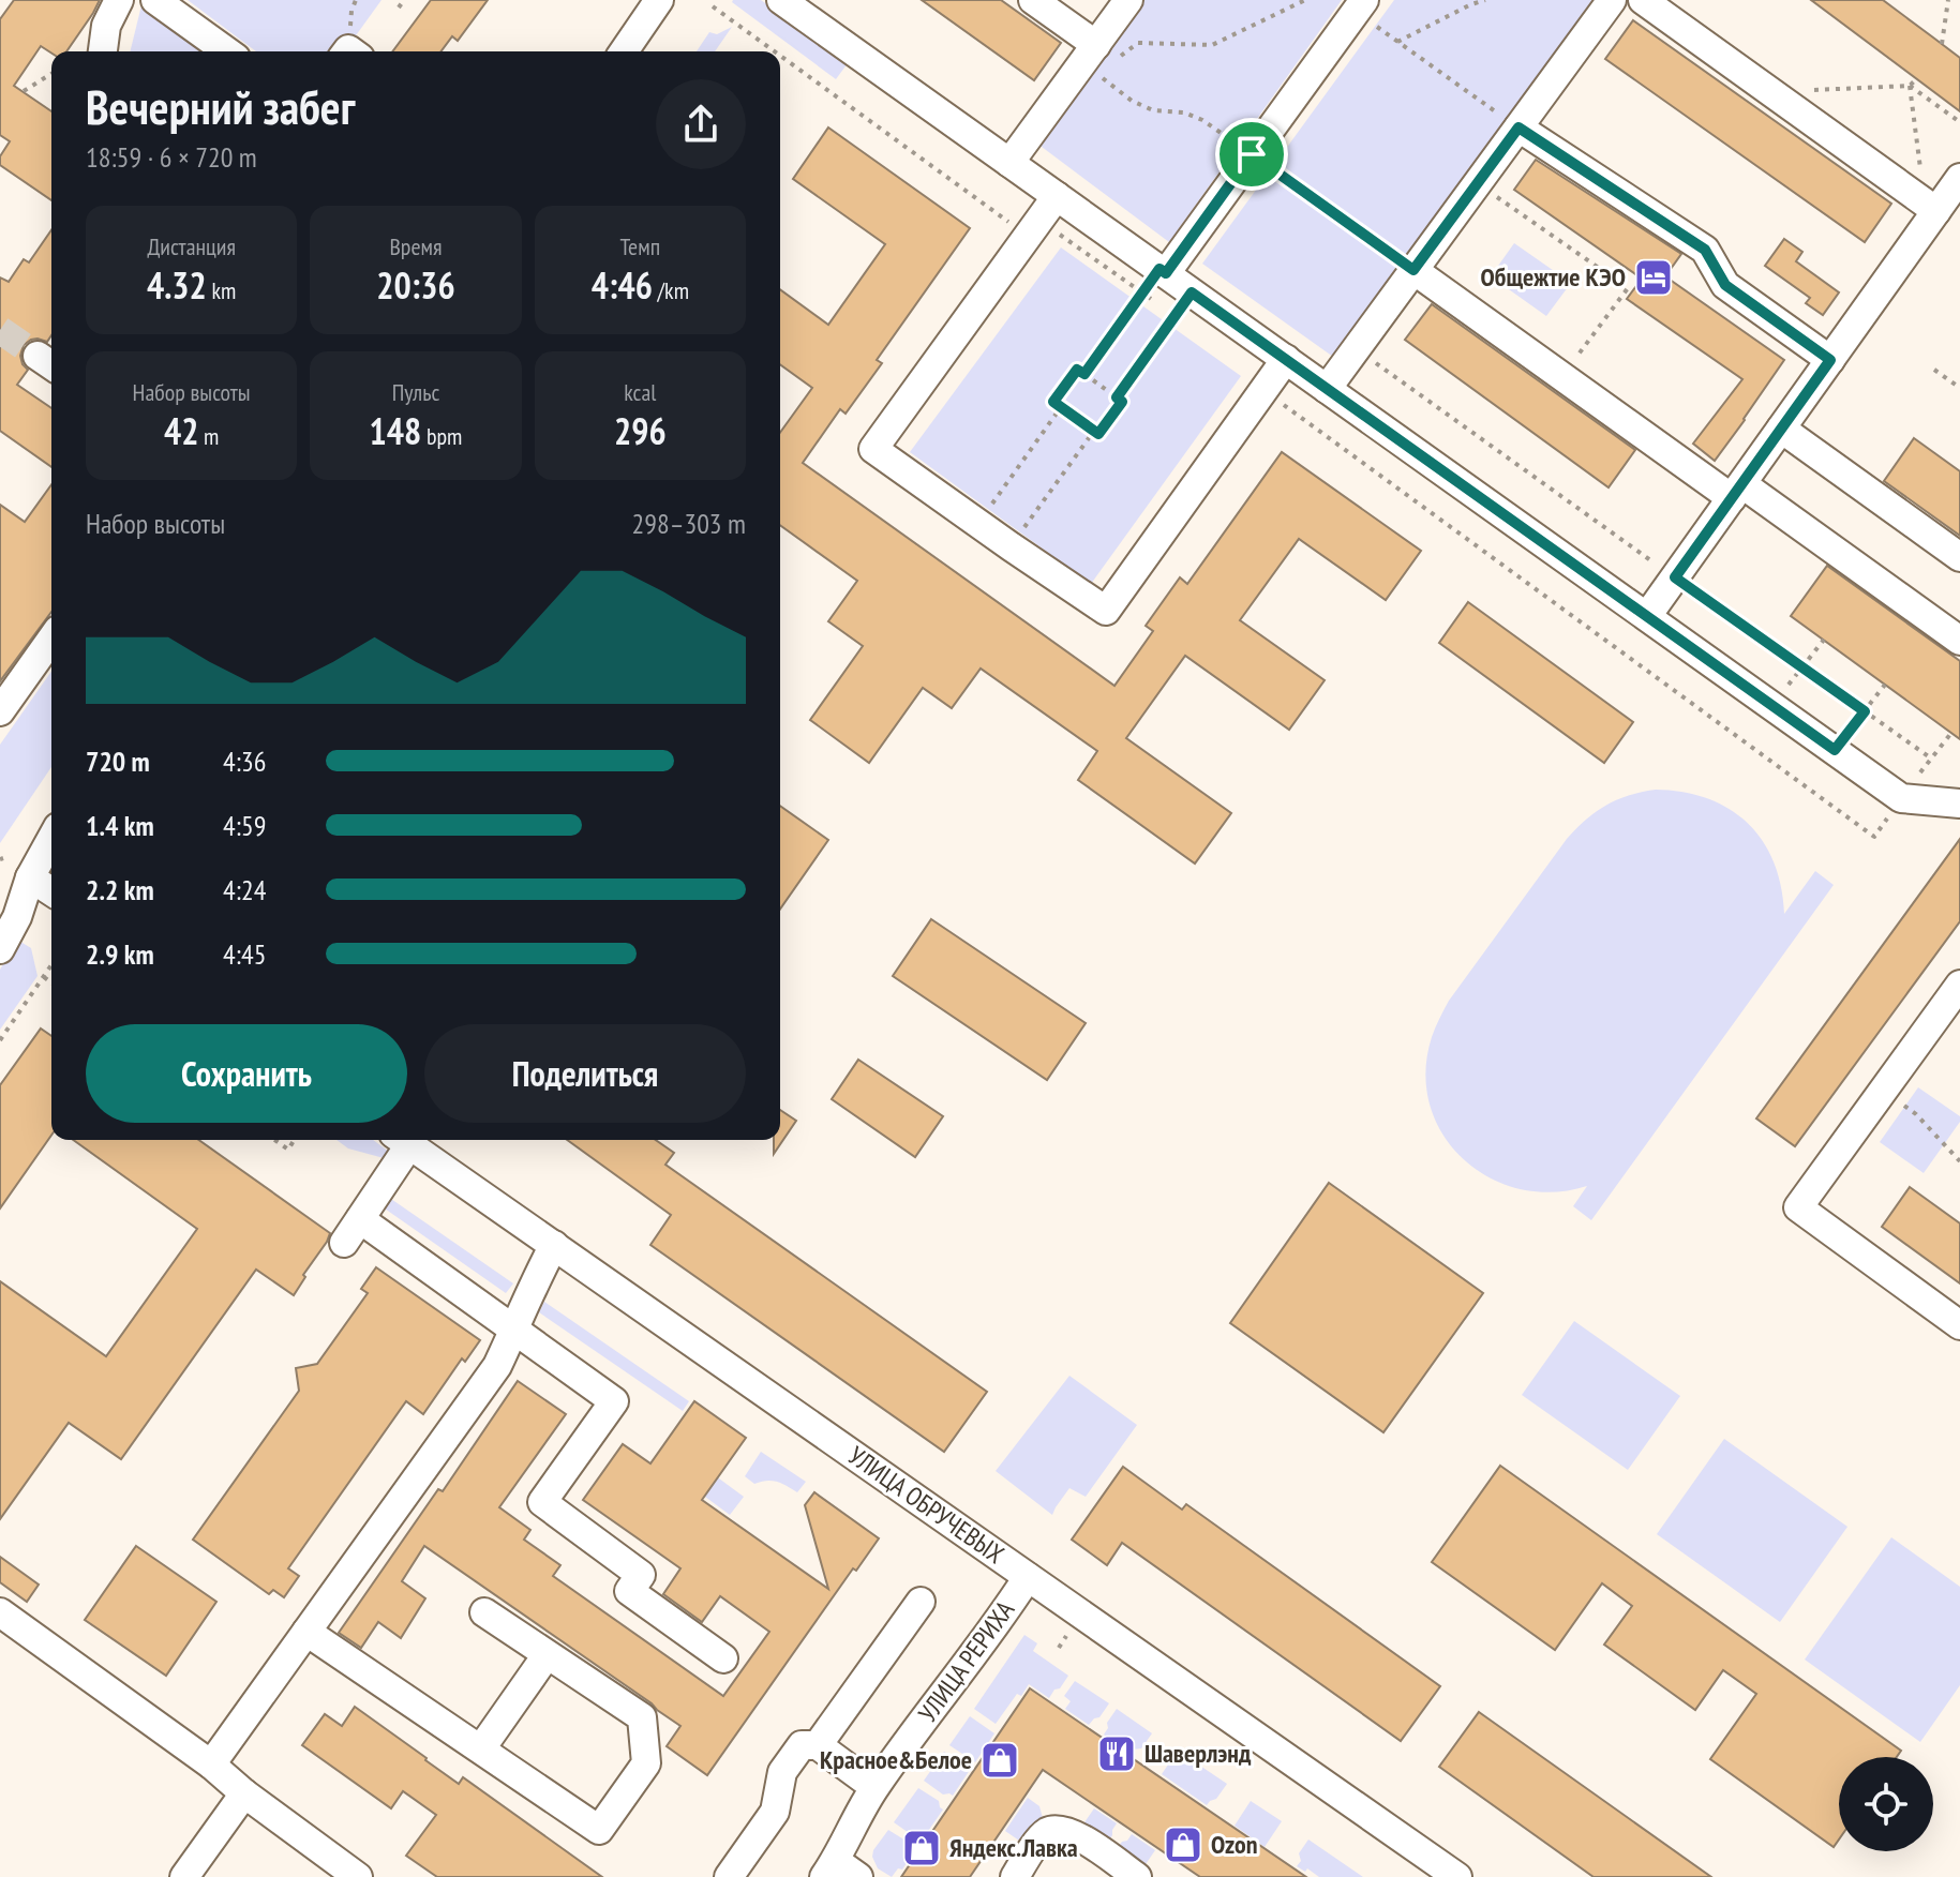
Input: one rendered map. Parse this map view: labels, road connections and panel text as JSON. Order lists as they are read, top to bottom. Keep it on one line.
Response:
{"streets":{"street":["УЛИЦА ОБРУЧЕВЫХ","УЛИЦА РЕРИХА"]},"crossings":[["УЛИЦА ОБРУЧЕВЫХ","УЛИЦА РЕРИХА"]],"places":{"hotel":["Общежтие КЭО"],"restaurant":["Шаверлэнд"],"shop":["Красное&Белое","Ozon","Яндекс.Лавка"]},"page":{"heading":["Вечерний забег","18:59 · 6 × 720 m"],"stats":[["Дистанция","4.32 km"],["Время","20:36"],["Темп","4:46 /km"],["Набор высоты","42 m"],["Пульс","148 bpm"],["kcal","296"]],"chart":["Набор высоты","298–303 m"],"list":[{"name":"720 m","note":"4:36"},{"name":"1.4 km","note":"4:59"},{"name":"2.2 km","note":"4:24"},{"name":"2.9 km","note":"4:45"}],"buttons":["Сохранить","Поделиться"]}}
